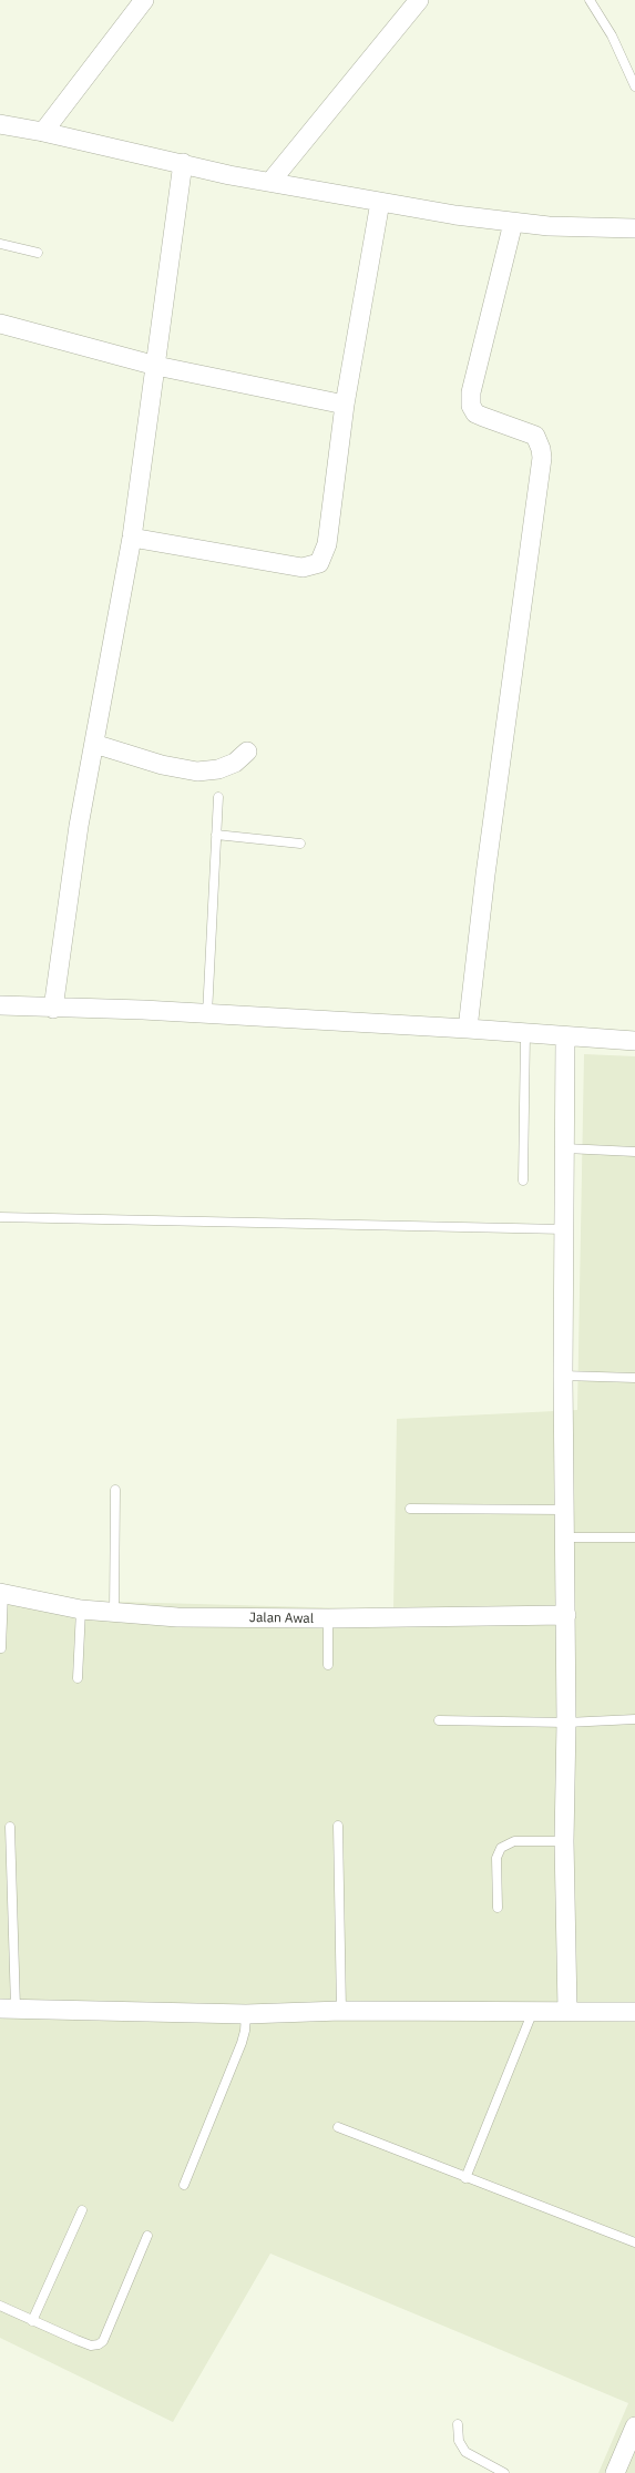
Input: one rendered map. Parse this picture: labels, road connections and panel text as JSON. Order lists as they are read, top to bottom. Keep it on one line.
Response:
{"streets":{"street":["Jalan Awal"]}}
